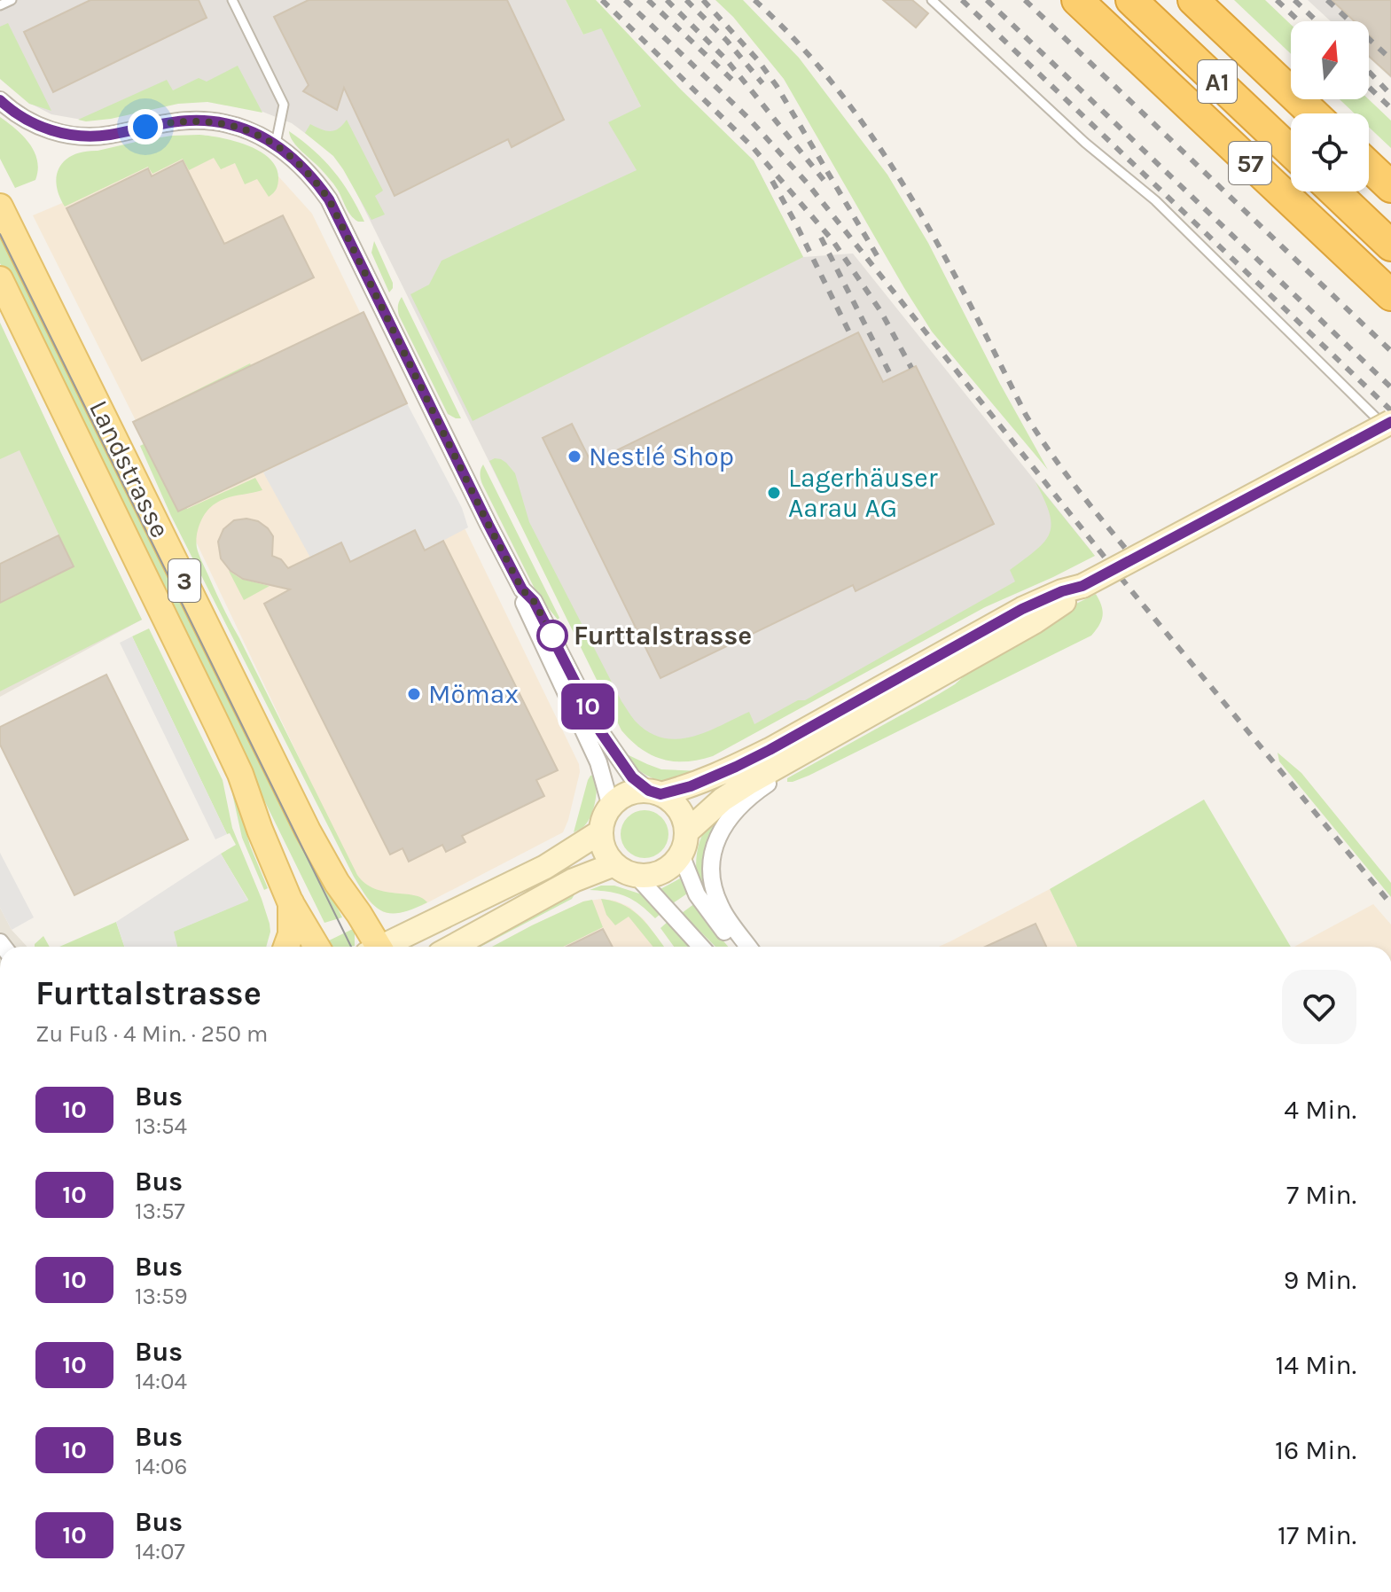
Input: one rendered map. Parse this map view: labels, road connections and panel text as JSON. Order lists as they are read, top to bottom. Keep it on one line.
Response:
{"streets":{"highway":["A1","57"],"main road":["Landstrasse","3"]},"places":["Nestlé Shop","Lagerhäuser Aarau AG","Furttalstrasse","Mömax"],"lines":["bus line 10"],"north":"top","page":{"on_map":"10","heading":["Furttalstrasse","Zu Fuß · 4 Min. · 250 m"],"list":[{"mark":"10","name":"Bus","note":"13:54","value":"4 Min."},{"mark":"10","name":"Bus","note":"13:57","value":"7 Min."},{"mark":"10","name":"Bus","note":"13:59","value":"9 Min."},{"mark":"10","name":"Bus","note":"14:04","value":"14 Min."},{"mark":"10","name":"Bus","note":"14:06","value":"16 Min."},{"mark":"10","name":"Bus","note":"14:07","value":"17 Min."}]}}
